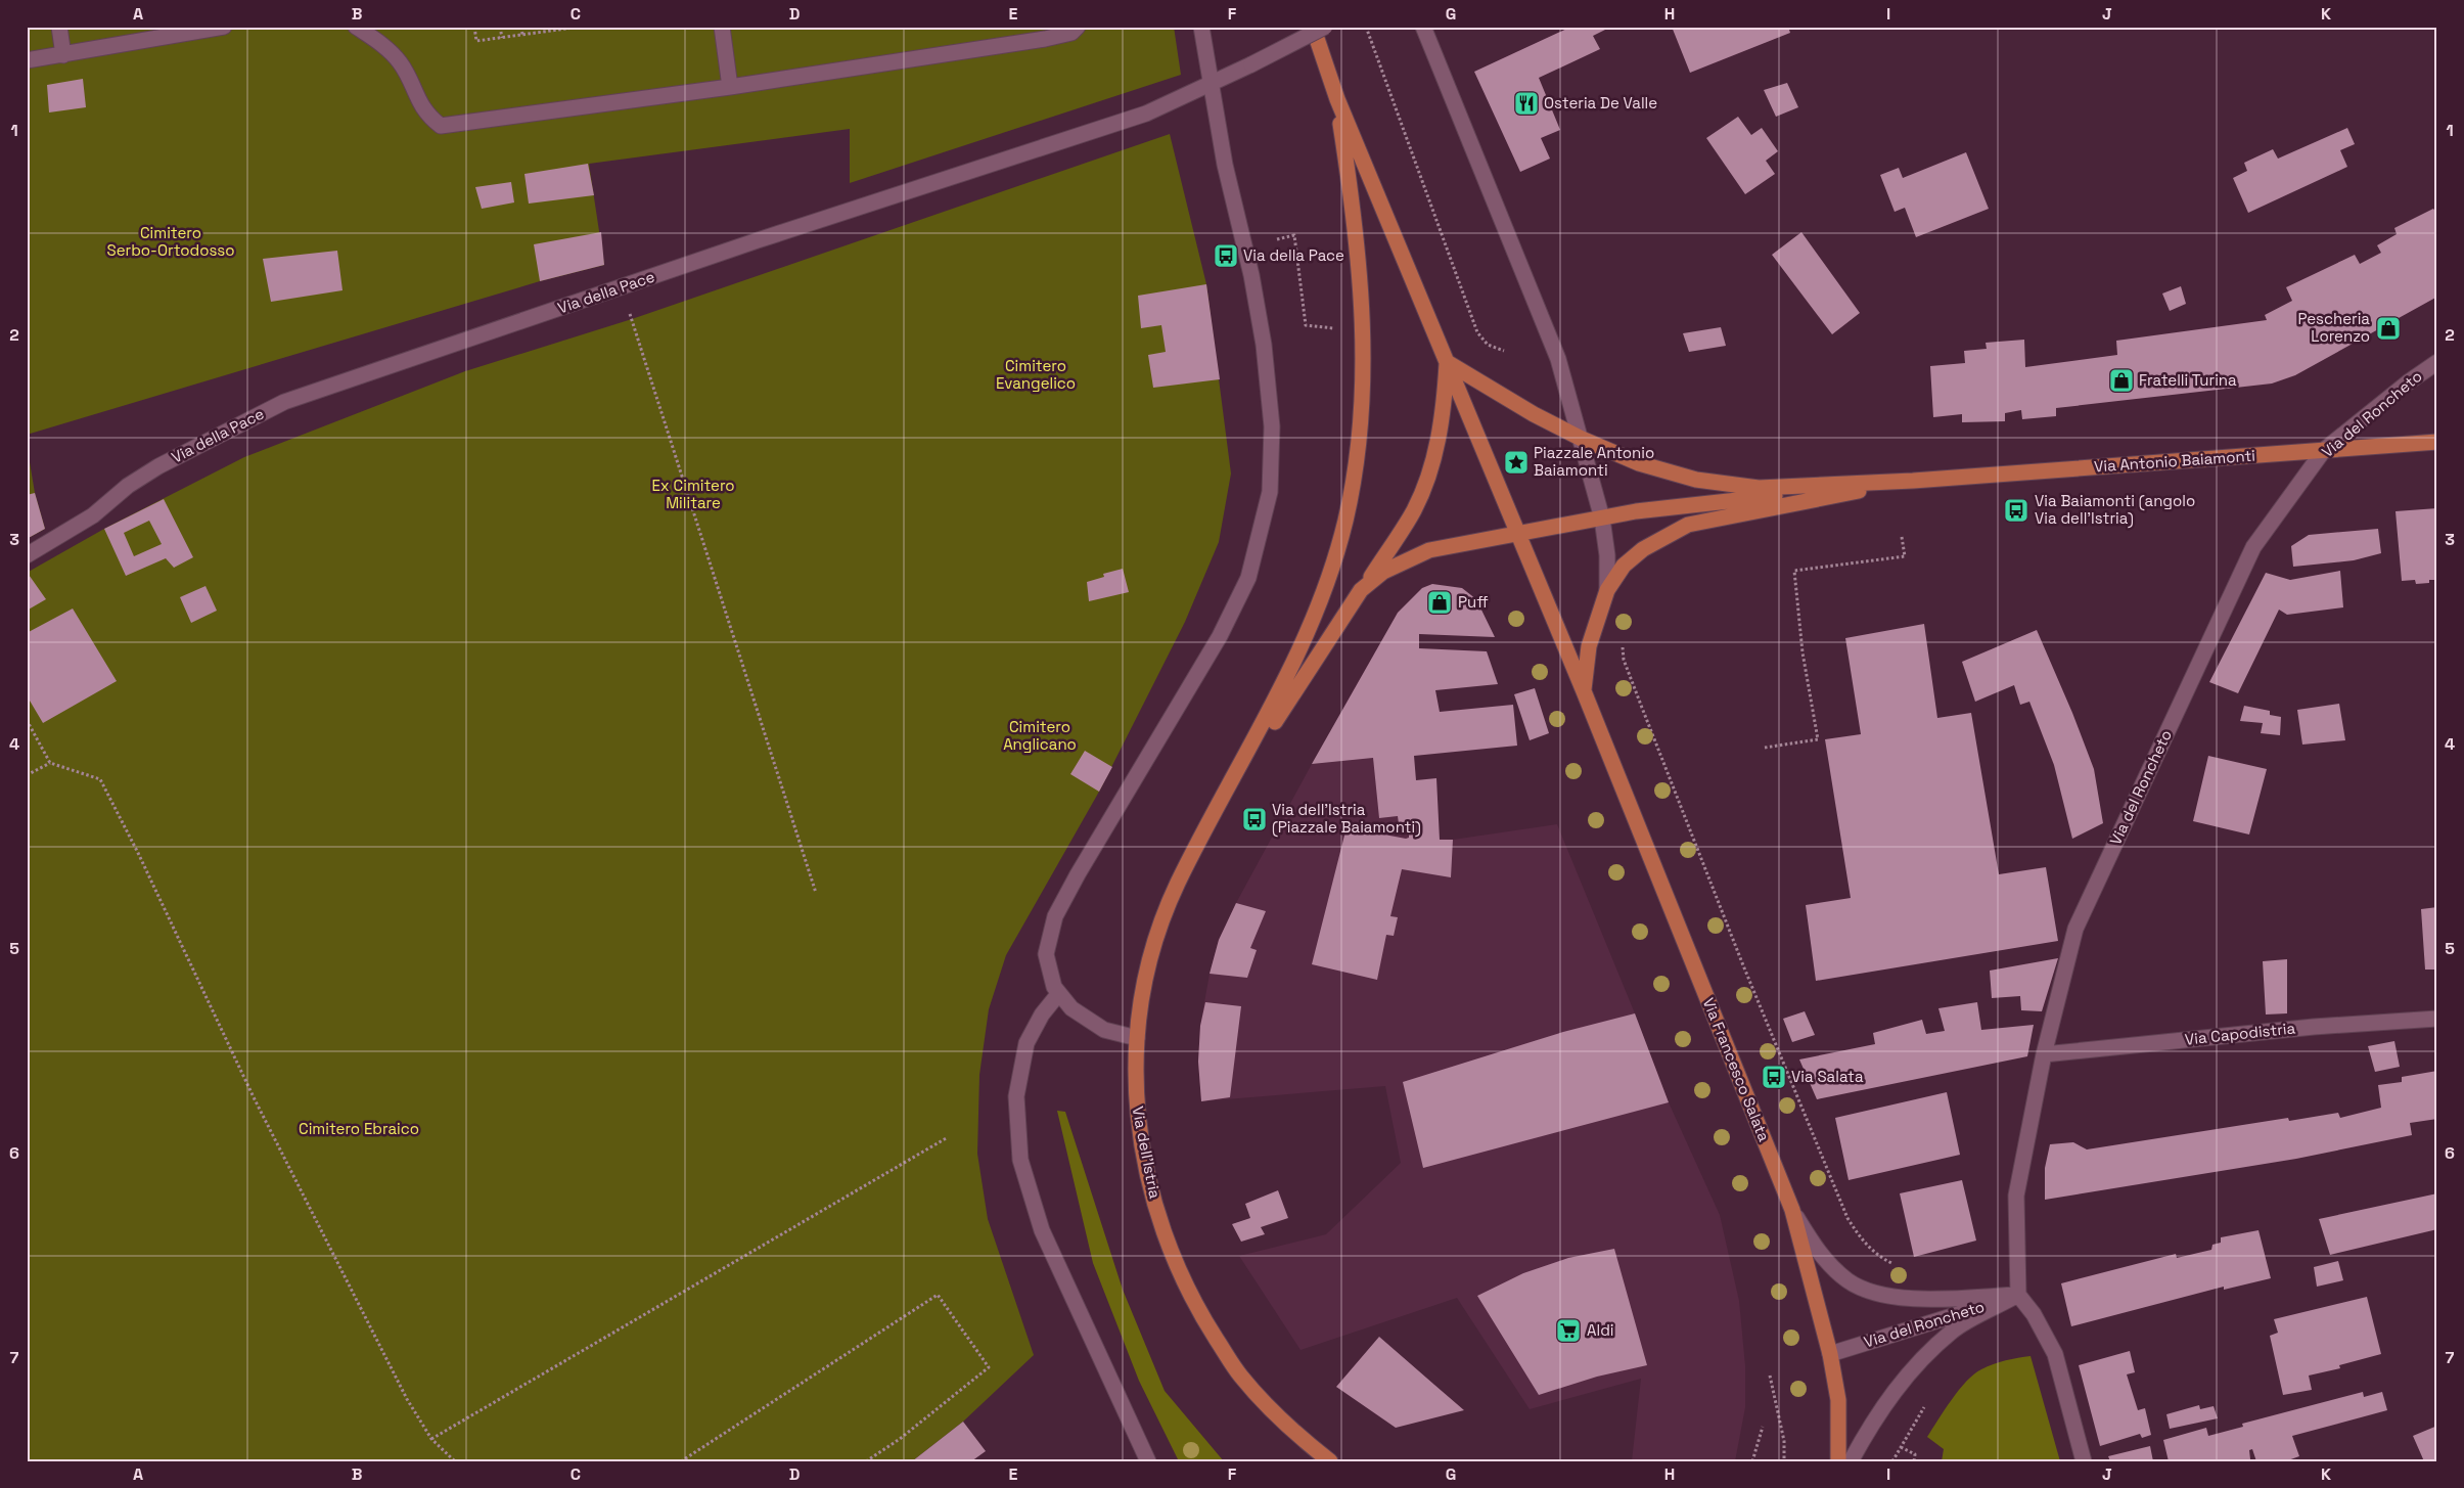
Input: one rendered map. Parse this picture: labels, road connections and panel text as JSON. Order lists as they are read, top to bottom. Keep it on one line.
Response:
{"streets":{"main road":["Via Antonio Baiamonti","Via Francesco Salata","Via dell'Istria"],"street":["Via della Pace","Via del Roncheto","Via Capodistria"]},"crossings":[["Via del Roncheto","Via Antonio Baiamonti"],["Via del Roncheto","Via Capodistria"],["Via del Roncheto","Via Francesco Salata"]],"parks":["Cimitero Serbo-Ortodosso","Cimitero Evangelico","Ex Cimitero Militare","Cimitero Anglicano","Cimitero Ebraico"],"places":{"restaurant":["Osteria De Valle"],"bus stop":["Via della Pace","Via Baiamonti (angolo Via dell'Istria)","Via dell'Istria (Piazzale Baiamonti)","Via Salata"],"shop":["Pescheria Lorenzo","Fratelli Turina","Puff"],"place":["Piazzale Antonio Baiamonti"],"supermarket":["Aldi"]},"grid":{"columns":["A","B","C","D","E","F","G","H","I","J","K"],"rows":["1","2","3","4","5","6","7"]}}
